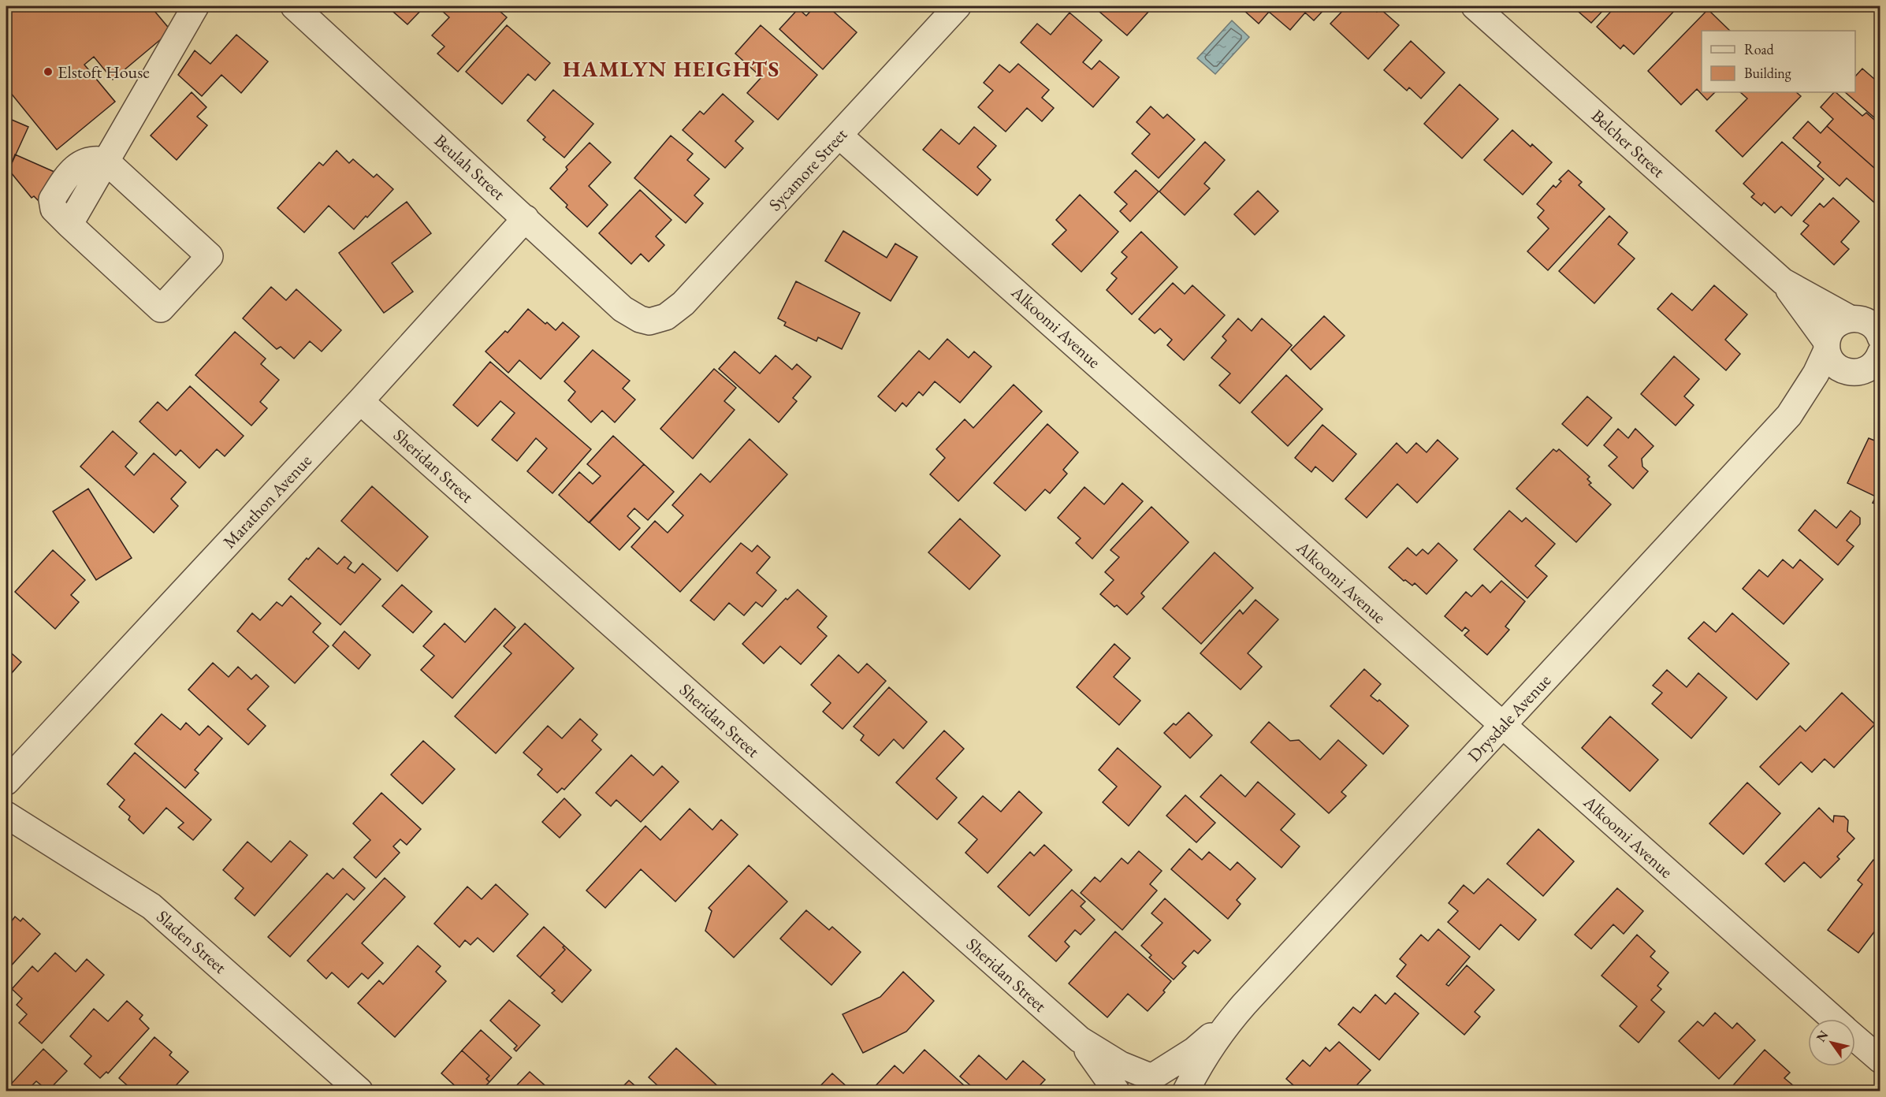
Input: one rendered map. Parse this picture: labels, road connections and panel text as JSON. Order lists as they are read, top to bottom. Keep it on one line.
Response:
{"streets":{"street":["Belcher Street","Beulah Street","Sycamore Street","Alkoomi Avenue","Sheridan Street","Marathon Avenue","Drysdale Avenue","Sladen Street"]},"crossings":[["Belcher Street","Drysdale Avenue"],["Beulah Street","Sycamore Street"],["Beulah Street","Marathon Avenue"],["Sycamore Street","Alkoomi Avenue"],["Alkoomi Avenue","Drysdale Avenue"],["Sheridan Street","Marathon Avenue"],["Sheridan Street","Drysdale Avenue"]],"districts":["HAMLYN HEIGHTS"],"places":["Elstoft House"],"legend":["Road","Building"],"north":"top left"}
